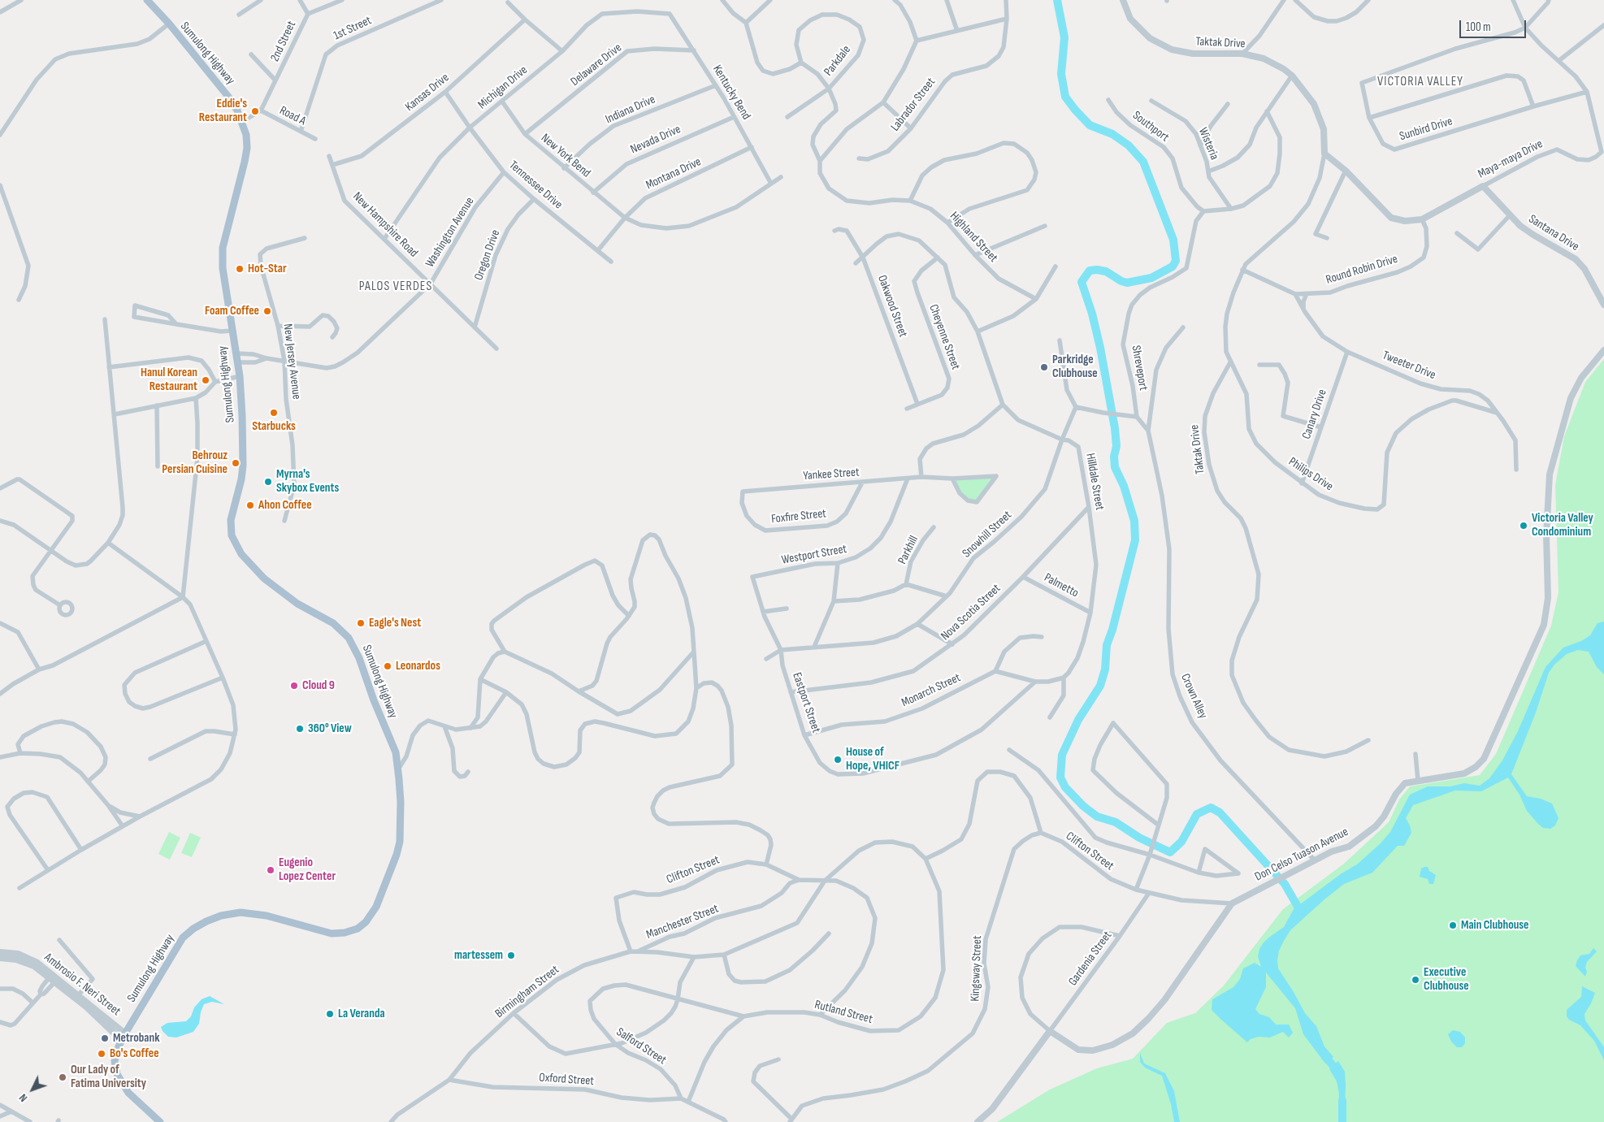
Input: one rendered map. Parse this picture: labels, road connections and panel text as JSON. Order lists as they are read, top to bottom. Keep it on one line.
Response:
{"streets":{"main road":["Sumulong Highway"],"street":["1st Street","2nd Street","Taktak Drive","Parkdale","Delaware Drive","Michigan Drive","Kansas Drive","Kentucky Bend","Labrador Street","Indiana Drive","Road A","Southport","Sunbird Drive","Nevada Drive","Wisteria","New York Bend","Maya-maya Drive","Montana Drive","Tennessee Drive","New Hampshire Road","Washington Avenue","Santana Drive","Highland Street","Oregon Drive","Round Robin Drive","Oakwood Street","Cheyenne Street","New Jersey Avenue","Tweeter Drive","Shreveport","Canary Drive","Yankee Street","Philips Drive","Hilldale Street","Foxfire Street","Snowhill Street","Parkhill","Westport Street","Palmetto","Nova Scotia Street","Monarch Street","Crown Alley","Eastport Street","Clifton Street","Don Celso Tuason Avenue","Manchester Street","Gardenia Street","Kingsway Street","Ambrosio F. Neri Street","Birmingham Street","Rutland Street","Salford Street","Oxford Street"]},"crossings":[["1st Street","Road A"],["2nd Street","Road A"],["Taktak Drive","Round Robin Drive"],["Taktak Drive","Philips Drive"],["Sumulong Highway","Washington Avenue"],["Sumulong Highway","Ambrosio F. Neri Street"],["Parkdale","Highland Street"],["Delaware Drive","Kentucky Bend"],["Delaware Drive","New York Bend"],["Michigan Drive","Kentucky Bend"],["Michigan Drive","New York Bend"],["Michigan Drive","Tennessee Drive"],["Michigan Drive","New Hampshire Road"],["Kansas Drive","Tennessee Drive"],["Kansas Drive","New Hampshire Road"],["Kentucky Bend","Indiana Drive"],["Kentucky Bend","Nevada Drive"],["Kentucky Bend","Montana Drive"],["Indiana Drive","New York Bend"],["Southport","Shreveport"],["Sunbird Drive","Maya-maya Drive"],["Nevada Drive","New York Bend"],["New York Bend","Montana Drive"],["Maya-maya Drive","Santana Drive"],["Maya-maya Drive","Round Robin Drive"],["Montana Drive","Tennessee Drive"],["Tennessee Drive","Washington Avenue"],["Tennessee Drive","Oregon Drive"],["New Hampshire Road","Washington Avenue"],["New Hampshire Road","Oregon Drive"],["Washington Avenue","New Jersey Avenue"],["Round Robin Drive","Tweeter Drive"],["Oakwood Street","Cheyenne Street"],["Oakwood Street","Hilldale Street"],["Cheyenne Street","Hilldale Street"],["Tweeter Drive","Canary Drive"],["Tweeter Drive","Philips Drive"],["Canary Drive","Philips Drive"],["Yankee Street","Foxfire Street"],["Yankee Street","Westport Street"],["Hilldale Street","Snowhill Street"],["Hilldale Street","Palmetto"],["Hilldale Street","Nova Scotia Street"],["Snowhill Street","Eastport Street"],["Westport Street","Eastport Street"],["Palmetto","Nova Scotia Street"],["Nova Scotia Street","Eastport Street"],["Monarch Street","Eastport Street"],["Crown Alley","Don Celso Tuason Avenue"],["Clifton Street","Don Celso Tuason Avenue"],["Clifton Street","Manchester Street"],["Clifton Street","Gardenia Street"],["Clifton Street","Kingsway Street"],["Clifton Street","Birmingham Street"],["Clifton Street","Rutland Street"],["Don Celso Tuason Avenue","Gardenia Street"],["Manchester Street","Birmingham Street"],["Birmingham Street","Oxford Street"],["Rutland Street","Salford Street"],["Salford Street","Oxford Street"]],"districts":["VICTORIA VALLEY","PALOS VERDES"],"places":["Eddie's Restaurant","Hot-Star","Foam Coffee","Parkridge Clubhouse","Hanul Korean Restaurant","Starbucks","Behrouz Persian Cuisine","Myrna's Skybox Events","Ahon Coffee","Victoria Valley Condominium","Eagle's Nest","Leonardos","Cloud 9","360° View","House of Hope, VHICF","Eugenio Lopez Center","Main Clubhouse","martessem","Executive Clubhouse","La Veranda","Metrobank","Bo's Coffee","Our Lady of Fatima University"],"scale_bar":"100 m","north":"bottom left"}
